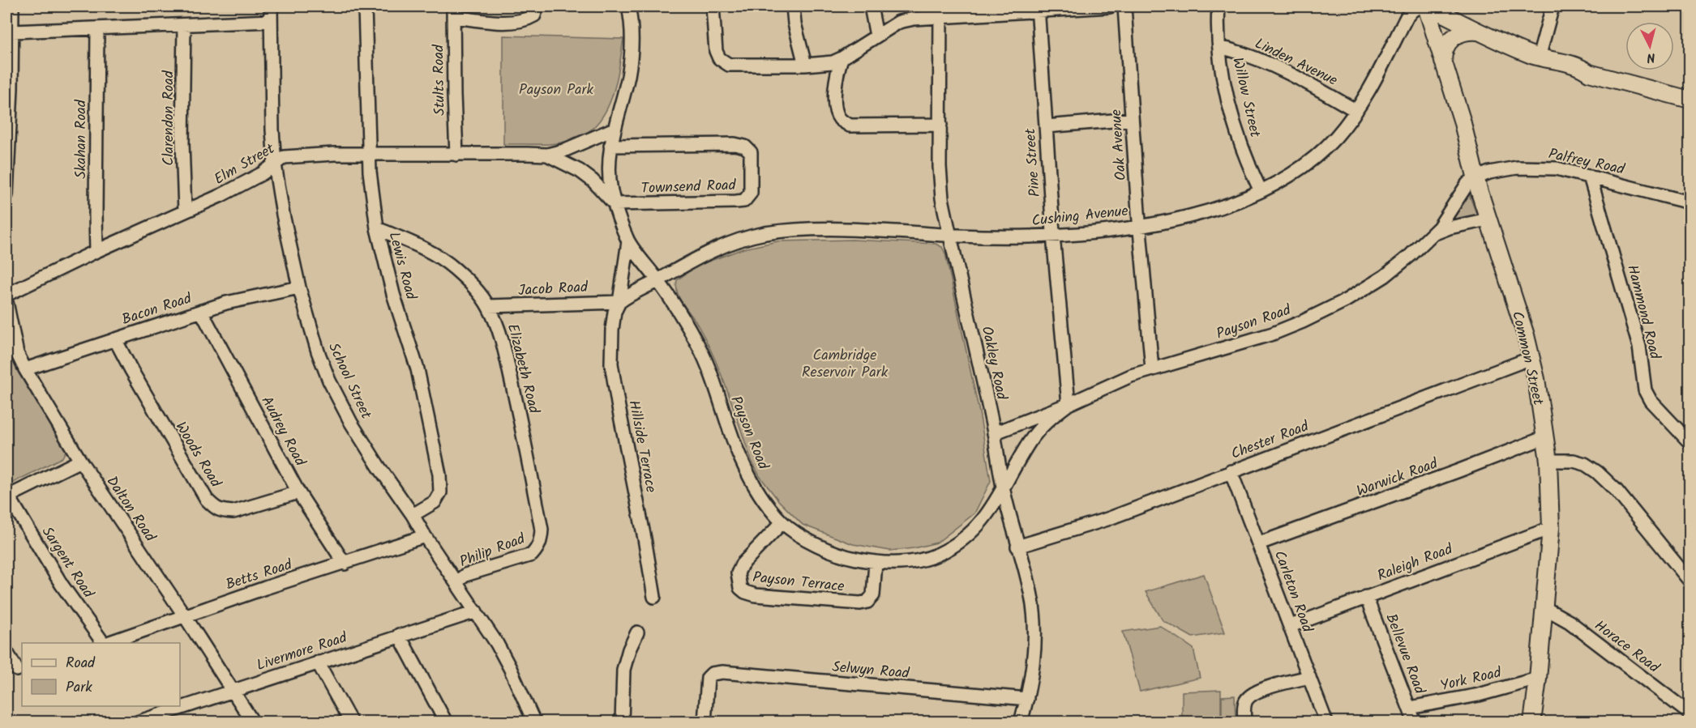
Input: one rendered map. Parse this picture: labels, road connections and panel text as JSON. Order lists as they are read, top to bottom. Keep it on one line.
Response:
{"streets":{"main road":["Common Street"],"street":["Linden Avenue","Stults Road","Willow Street","Clarendon Road","Skahan Road","Oak Avenue","Palfrey Road","Pine Street","Elm Street","Townsend Road","Cushing Avenue","Lewis Road","Jacob Road","Bacon Road","Hammond Road","Payson Road","Oakley Road","Elizabeth Road","School Street","Audrey Road","Chester Road","Hillside Terrace","Woods Road","Warwick Road","Dalton Road","Philip Road","Sargent Road","Raleigh Road","Betts Road","Payson Terrace","Carleton Road","Horace Road","Livermore Road","Bellevue Road","Selwyn Road","York Road"]},"crossings":[["Linden Avenue","Willow Street"],["Linden Avenue","Cushing Avenue"],["Stults Road","Elm Street"],["Willow Street","Cushing Avenue"],["Clarendon Road","Elm Street"],["Skahan Road","Elm Street"],["Oak Avenue","Cushing Avenue"],["Oak Avenue","Payson Road"],["Palfrey Road","Hammond Road"],["Palfrey Road","Payson Road"],["Palfrey Road","Common Street"],["Pine Street","Cushing Avenue"],["Pine Street","Payson Road"],["Elm Street","Townsend Road"],["Elm Street","Lewis Road"],["Elm Street","Payson Road"],["Elm Street","School Street"],["Townsend Road","Payson Road"],["Cushing Avenue","Payson Road"],["Cushing Avenue","Oakley Road"],["Lewis Road","Elizabeth Road"],["Lewis Road","School Street"],["Jacob Road","Elizabeth Road"],["Jacob Road","Hillside Terrace"],["Bacon Road","School Street"],["Bacon Road","Audrey Road"],["Bacon Road","Woods Road"],["Bacon Road","Dalton Road"],["Payson Road","Common Street"],["Payson Road","Oakley Road"],["Payson Road","Hillside Terrace"],["Payson Road","Payson Terrace"],["Common Street","Chester Road"],["Common Street","Warwick Road"],["Common Street","Raleigh Road"],["Common Street","Horace Road"],["Common Street","York Road"],["Oakley Road","Chester Road"],["Oakley Road","Selwyn Road"],["Elizabeth Road","Philip Road"],["School Street","Philip Road"],["School Street","Betts Road"],["School Street","Livermore Road"],["Audrey Road","Woods Road"],["Audrey Road","Betts Road"],["Chester Road","Carleton Road"],["Warwick Road","Carleton Road"],["Dalton Road","Betts Road"],["Dalton Road","Livermore Road"],["Raleigh Road","Carleton Road"],["Raleigh Road","Bellevue Road"],["Bellevue Road","York Road"]],"parks":["Payson Park","Cambridge Reservoir Park"],"legend":["Road","Park"],"north":"bottom"}
